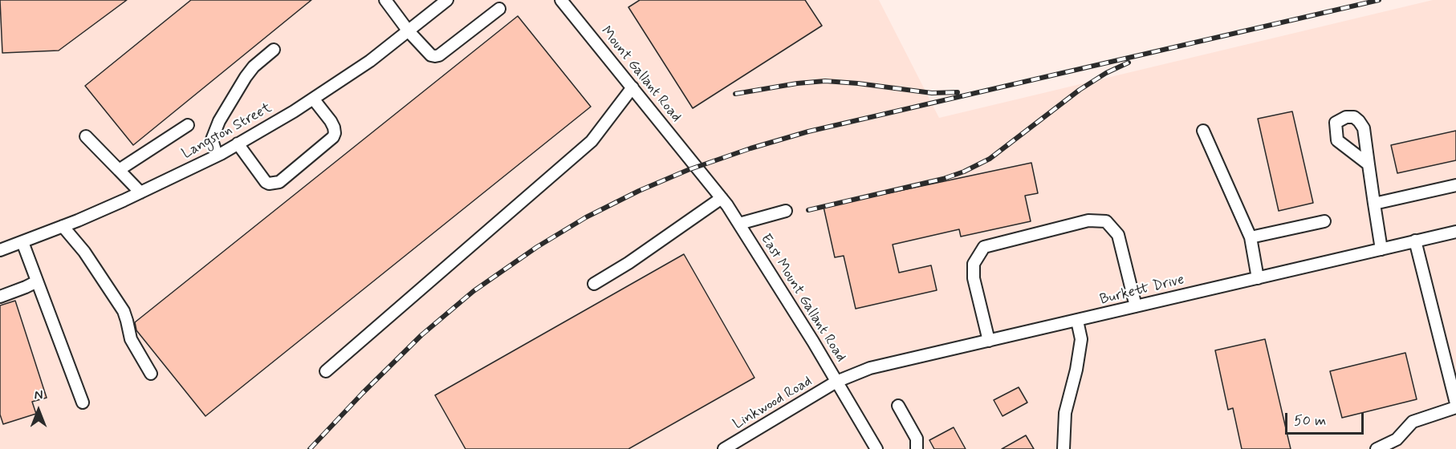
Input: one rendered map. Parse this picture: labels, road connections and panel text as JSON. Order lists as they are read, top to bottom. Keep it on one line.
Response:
{"streets":{"street":["Mount Gallant Road","Langston Street","Burkett Drive","East Mount Gallant Road","Linkwood Road"]},"crossings":[["Mount Gallant Road","East Mount Gallant Road"],["Burkett Drive","East Mount Gallant Road"],["Burkett Drive","Linkwood Road"],["East Mount Gallant Road","Linkwood Road"]],"scale_bar":"50 m","north":"top"}
